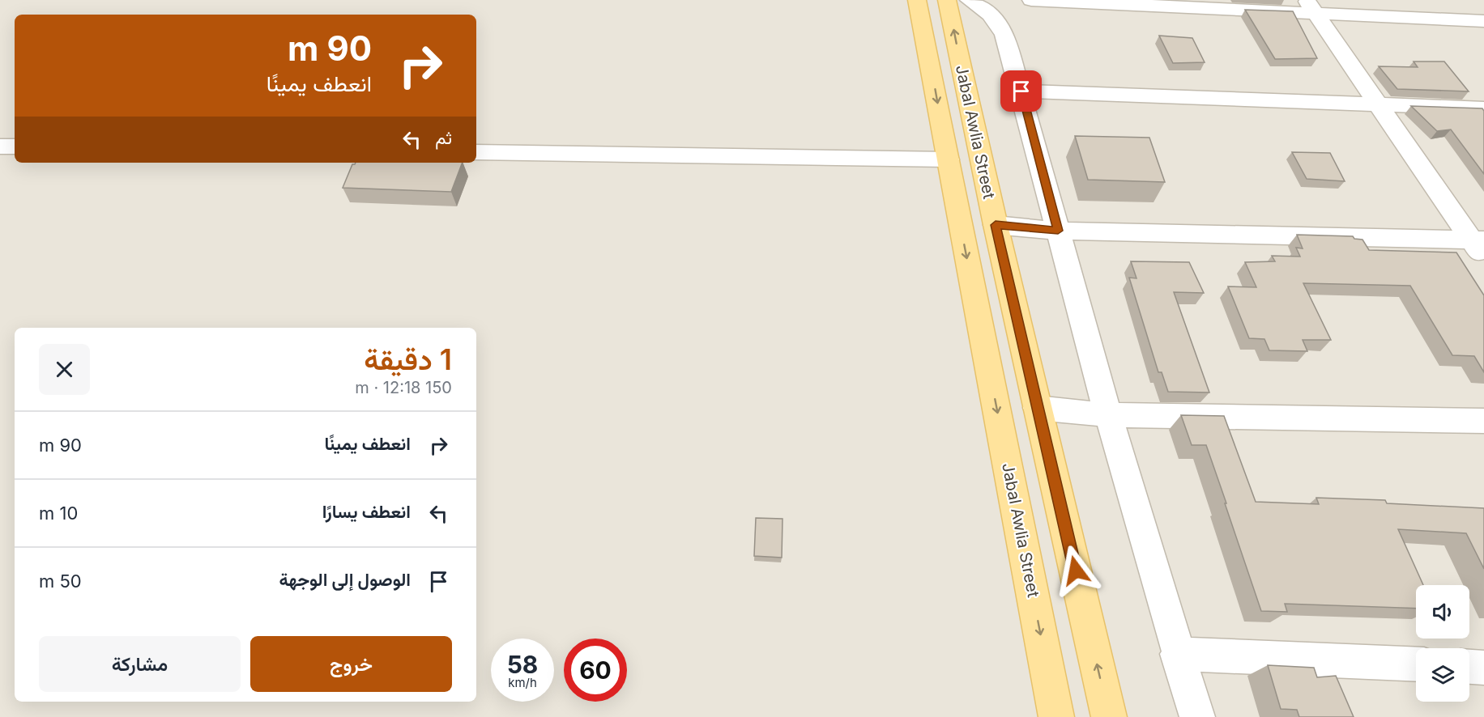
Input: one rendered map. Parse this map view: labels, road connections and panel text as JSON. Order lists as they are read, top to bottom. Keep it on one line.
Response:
{"streets":{"main road":["Jabal Awlia Street"]},"page":{"turn":["90 m","انعطف يمينًا"],"then":"ثم","heading":["1 دقيقة","150 m · 12:18"],"list":[{"name":"انعطف يمينًا","value":"90 m"},{"name":"انعطف يسارًا","value":"10 m"},{"name":"الوصول إلى الوجهة","value":"50 m"}],"buttons":["خروج","مشاركة"],"speed":"58 km/h","limit":"60"}}
